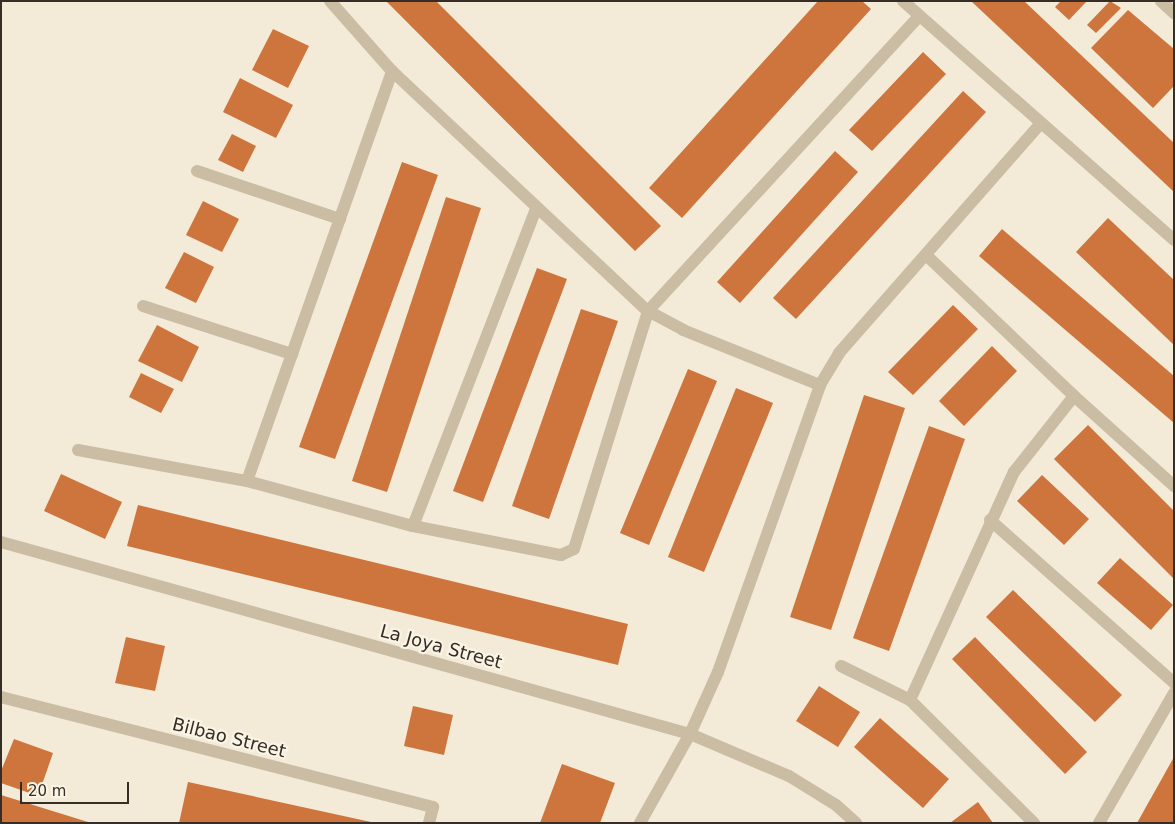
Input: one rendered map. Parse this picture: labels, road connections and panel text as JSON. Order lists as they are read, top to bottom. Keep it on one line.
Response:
{"streets":{"street":["La Joya Street","Bilbao Street"]},"scale_bar":"20 m"}
